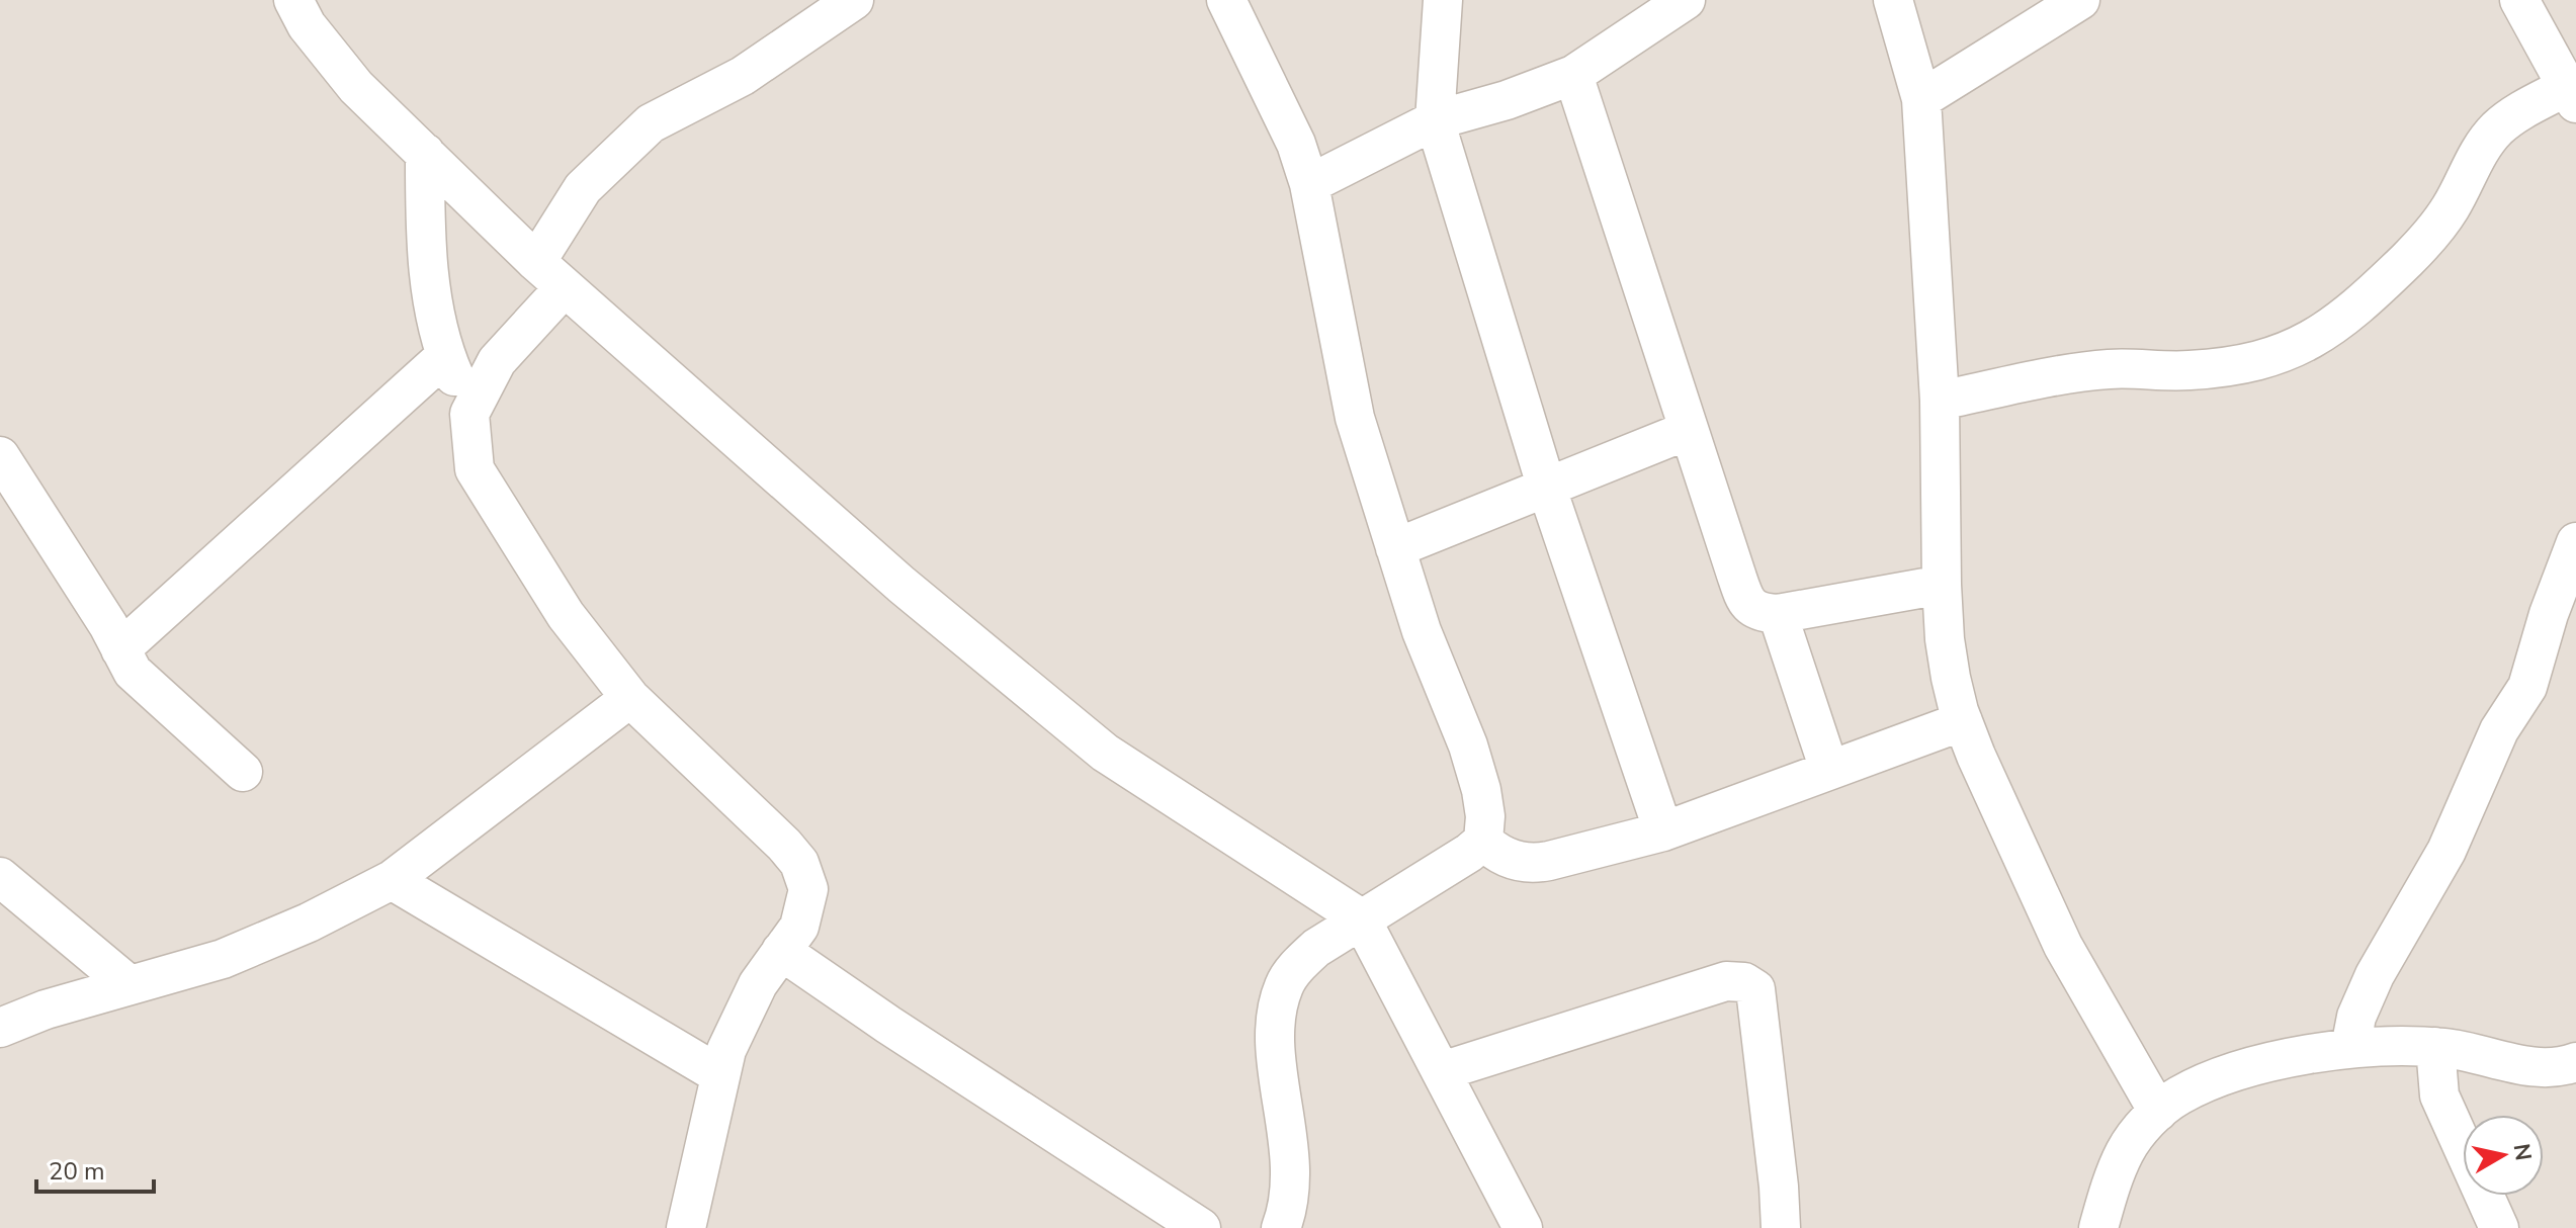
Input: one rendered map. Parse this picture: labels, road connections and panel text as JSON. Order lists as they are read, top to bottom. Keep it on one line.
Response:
{"scale_bar":"20 m","north":"right"}
